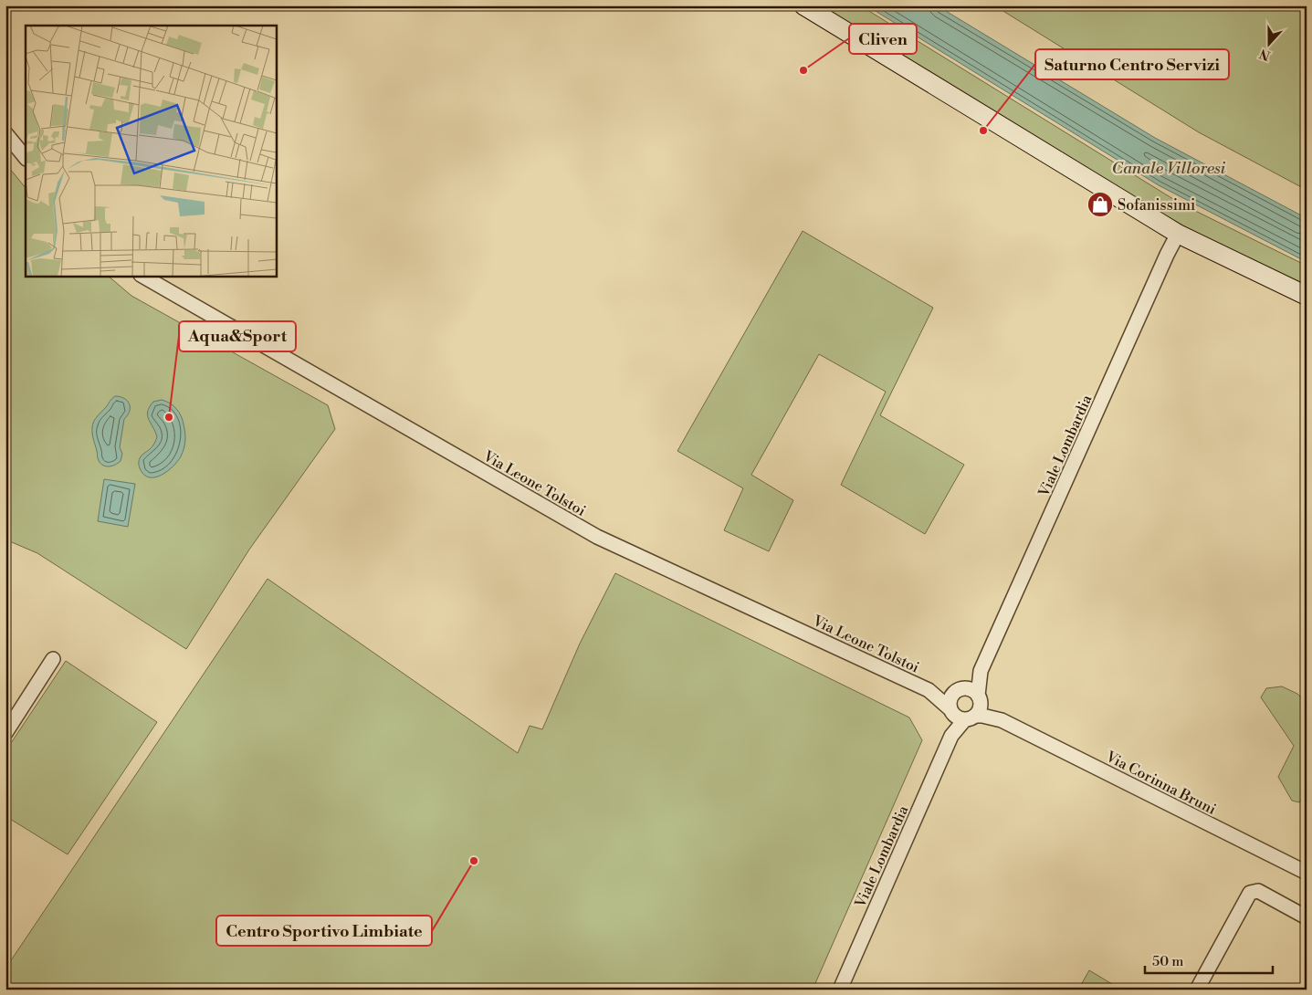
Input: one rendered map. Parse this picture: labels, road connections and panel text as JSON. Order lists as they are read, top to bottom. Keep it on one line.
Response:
{"streets":{"street":["Viale Lombardia","Via Leone Tolstoi","Via Corinna Bruni"]},"crossings":[["Viale Lombardia","Via Leone Tolstoi"],["Viale Lombardia","Via Corinna Bruni"],["Via Leone Tolstoi","Via Corinna Bruni"]],"water":["Canale Villoresi"],"places":{"other":["Cliven","Saturno Centro Servizi","Aqua&Sport","Centro Sportivo Limbiate"],"shop":["Sofanissimi"]},"scale_bar":"50 m","north":"bottom"}
